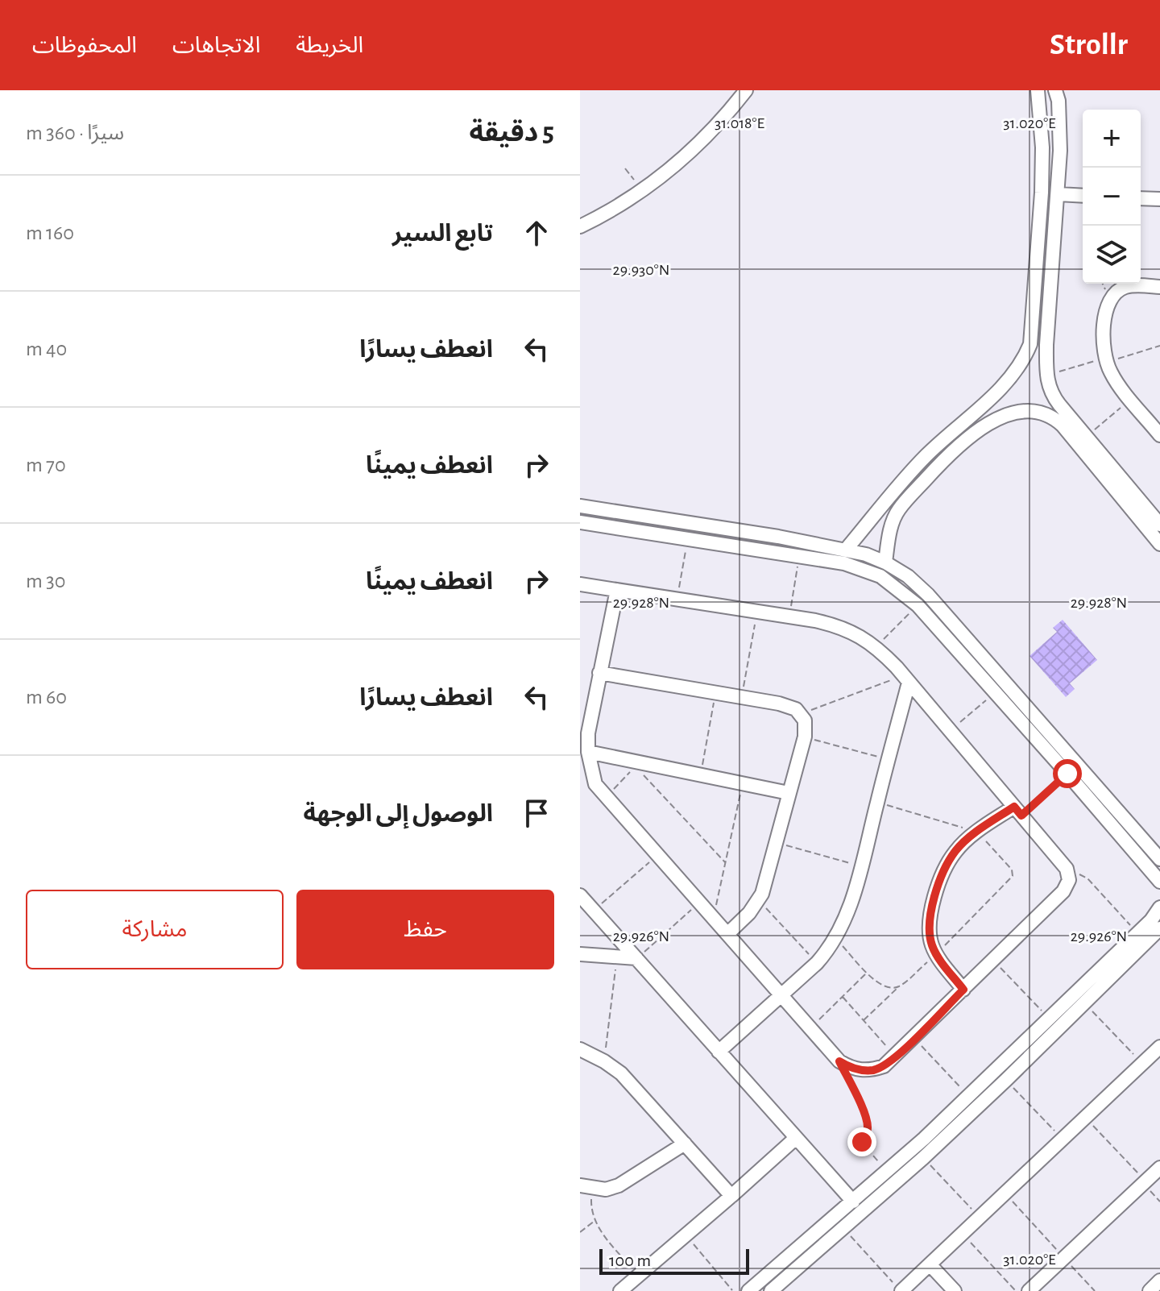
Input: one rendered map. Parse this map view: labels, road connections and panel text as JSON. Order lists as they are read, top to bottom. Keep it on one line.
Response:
{"scale_bar":"100 m","page":{"header":"Strollr","nav":["الخريطة","الاتجاهات","المحفوظات"],"heading":["5 دقيقة","سيرًا · 360 m"],"map_buttons":["+","−"],"list":[["تابع السير","160 m"],["انعطف يسارًا","40 m"],["انعطف يمينًا","70 m"],["انعطف يمينًا","30 m"],["انعطف يسارًا","60 m"],"الوصول إلى الوجهة"],"buttons":["حفظ","مشاركة"],"scale":"100 m"},"coordinates":["31.018°E","31.020°E","29.930°N","29.928°N","29.926°N"]}
